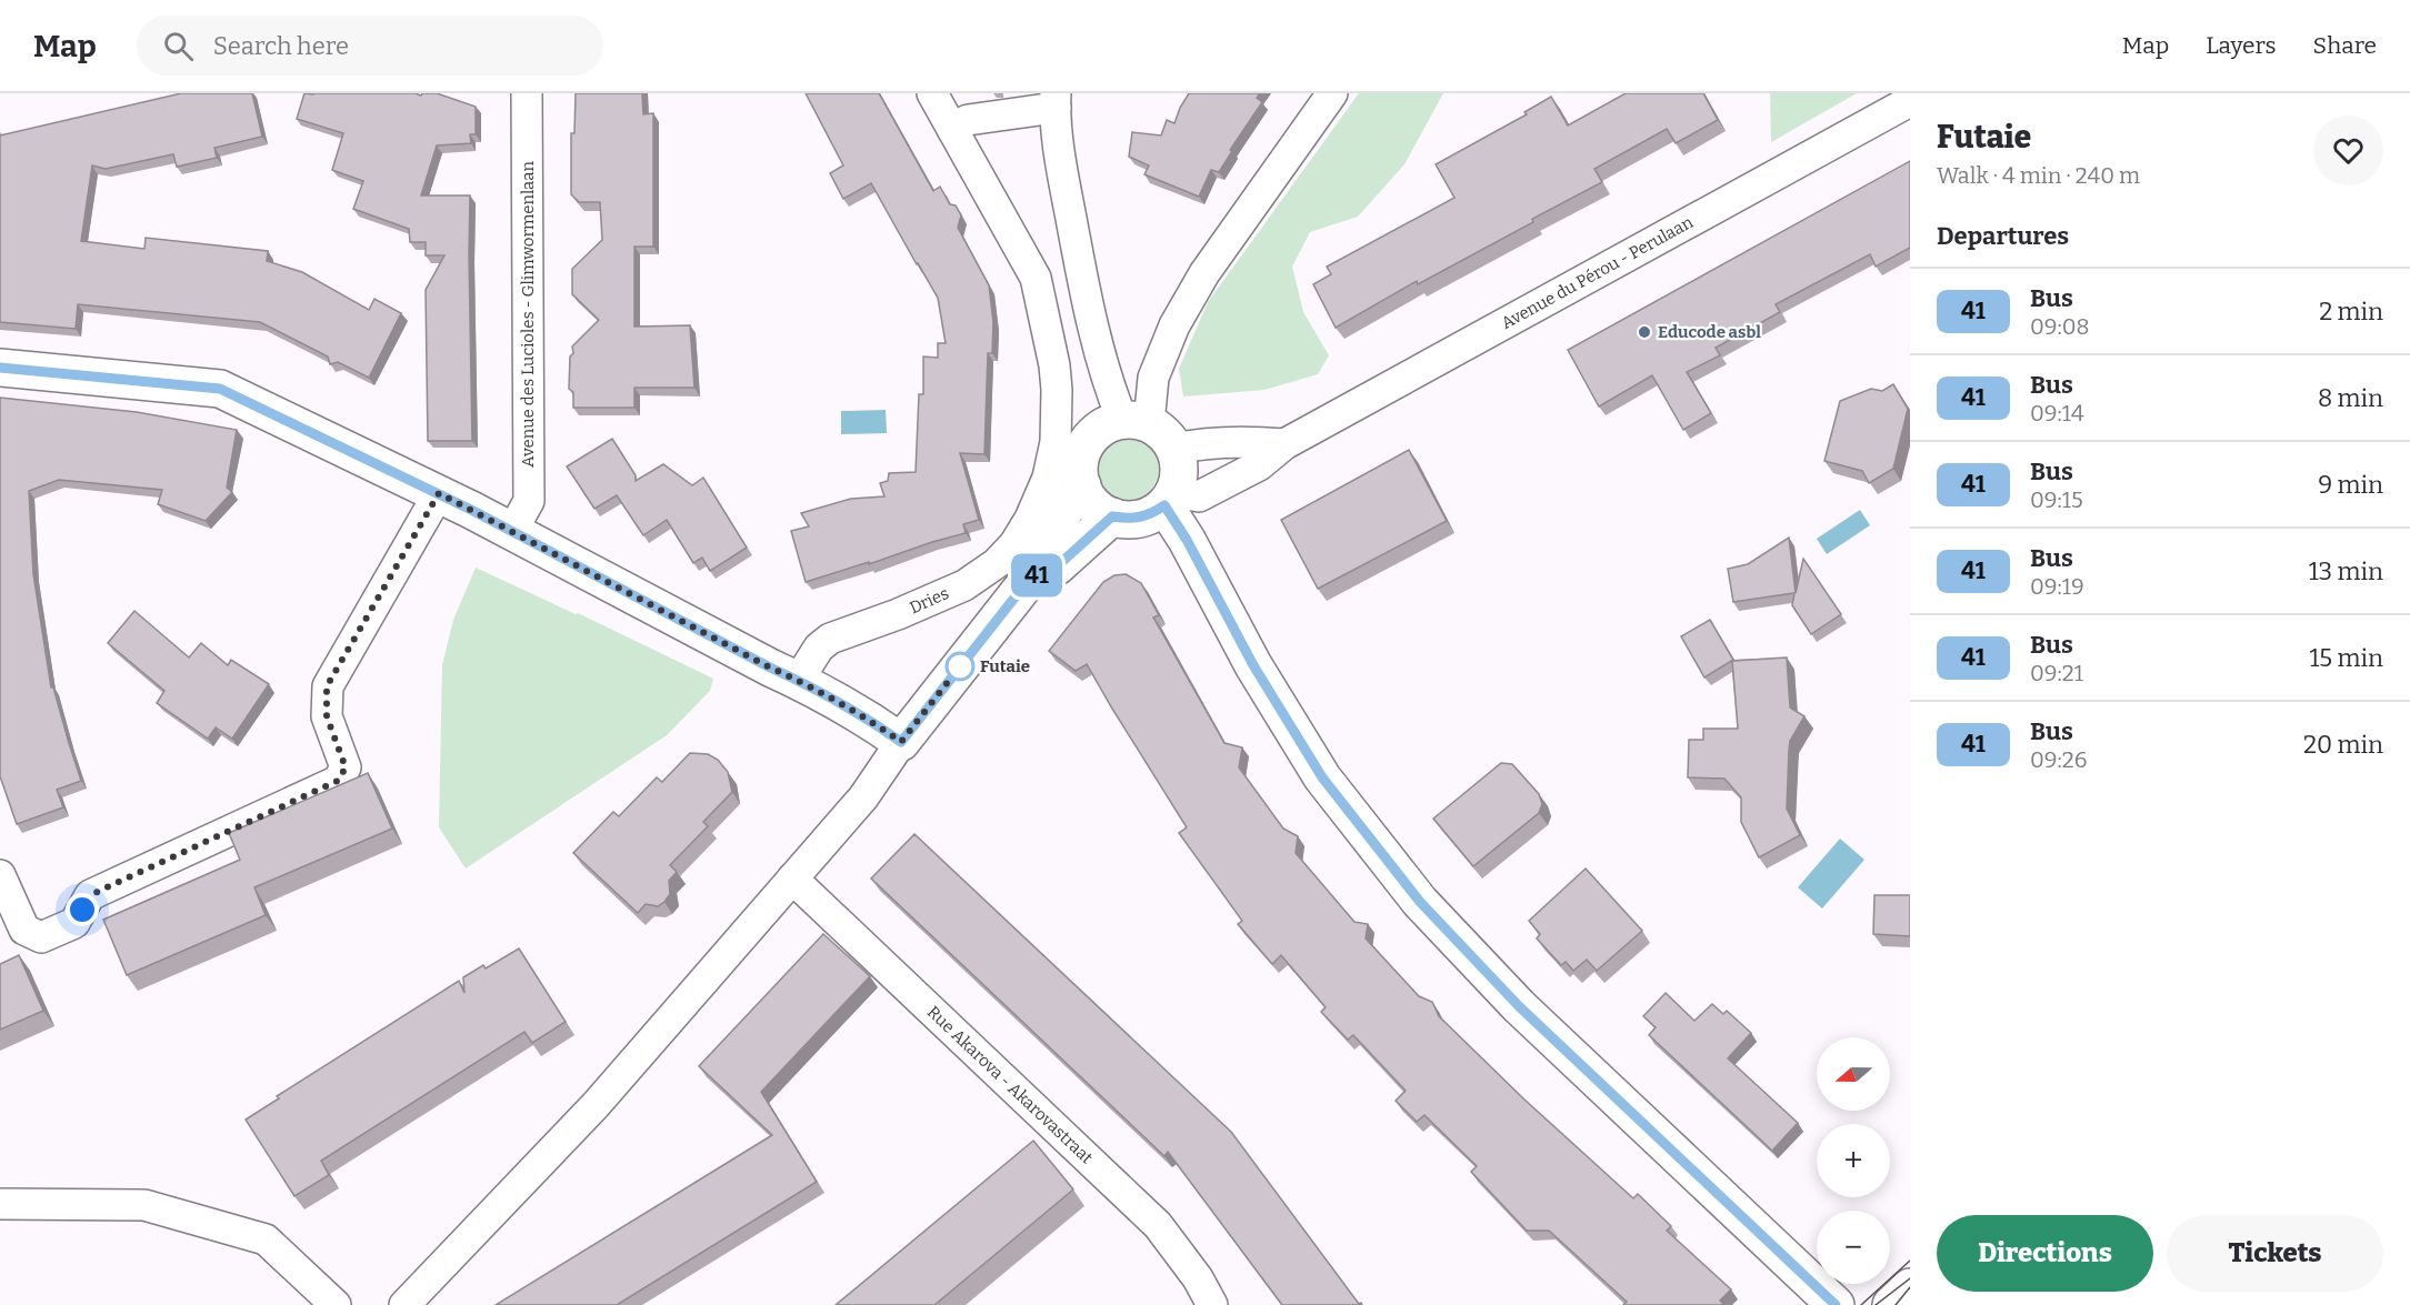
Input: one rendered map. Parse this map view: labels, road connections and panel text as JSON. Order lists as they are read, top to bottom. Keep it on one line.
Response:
{"streets":{"street":["Avenue du Pérou - Perulaan","Avenue des Lucioles - Glimwormenlaan","Dries","Rue Akarova - Akarovastraat"]},"places":["Educode asbl","Futaie"],"lines":["bus line 41"],"north":"left","page":{"header":"Map","search":"Search here","nav":["Map","Layers","Share"],"on_map":"41","heading":[["Futaie","Walk · 4 min · 240 m"],"Departures"],"list":[{"mark":"41","name":"Bus","note":"09:08","value":"2 min"},{"mark":"41","name":"Bus","note":"09:14","value":"8 min"},{"mark":"41","name":"Bus","note":"09:15","value":"9 min"},{"mark":"41","name":"Bus","note":"09:19","value":"13 min"},{"mark":"41","name":"Bus","note":"09:21","value":"15 min"},{"mark":"41","name":"Bus","note":"09:26","value":"20 min"}],"map_buttons":["+","−"],"buttons":["Directions","Tickets"]}}
